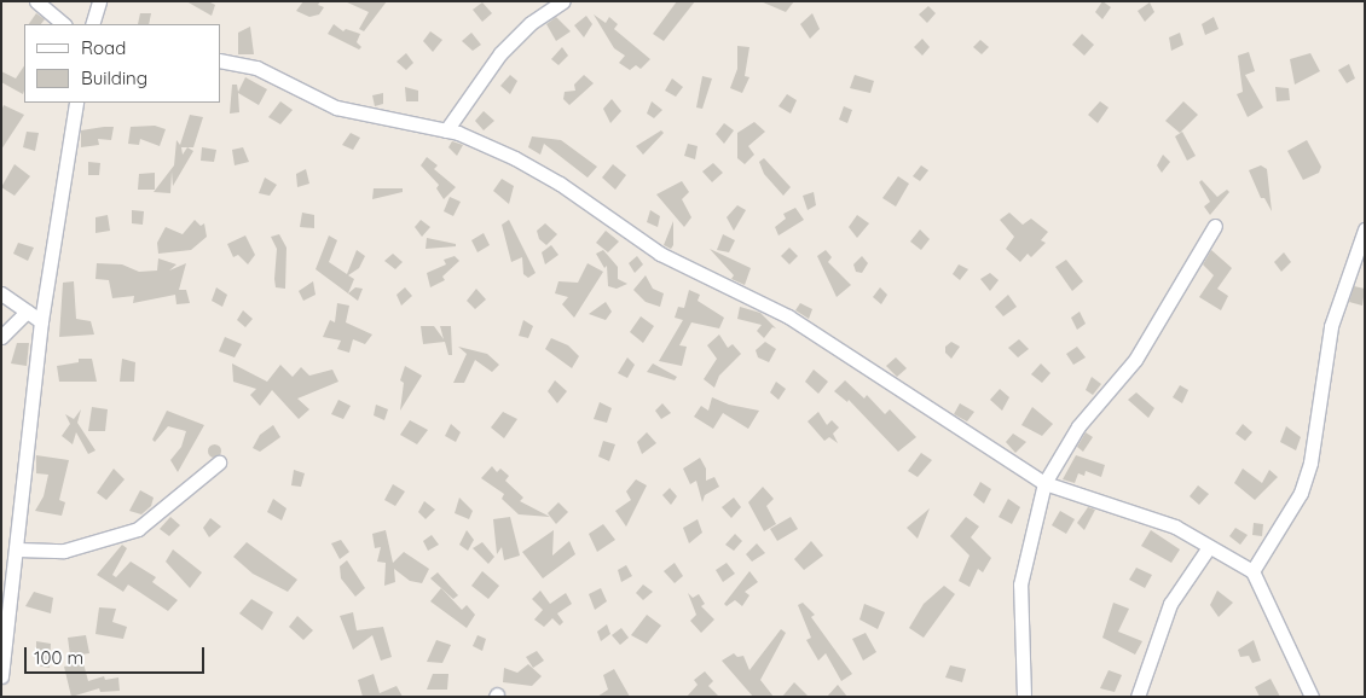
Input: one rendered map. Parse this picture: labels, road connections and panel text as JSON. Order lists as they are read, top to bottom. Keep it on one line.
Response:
{"legend":["Road","Building"],"scale_bar":"100 m"}
